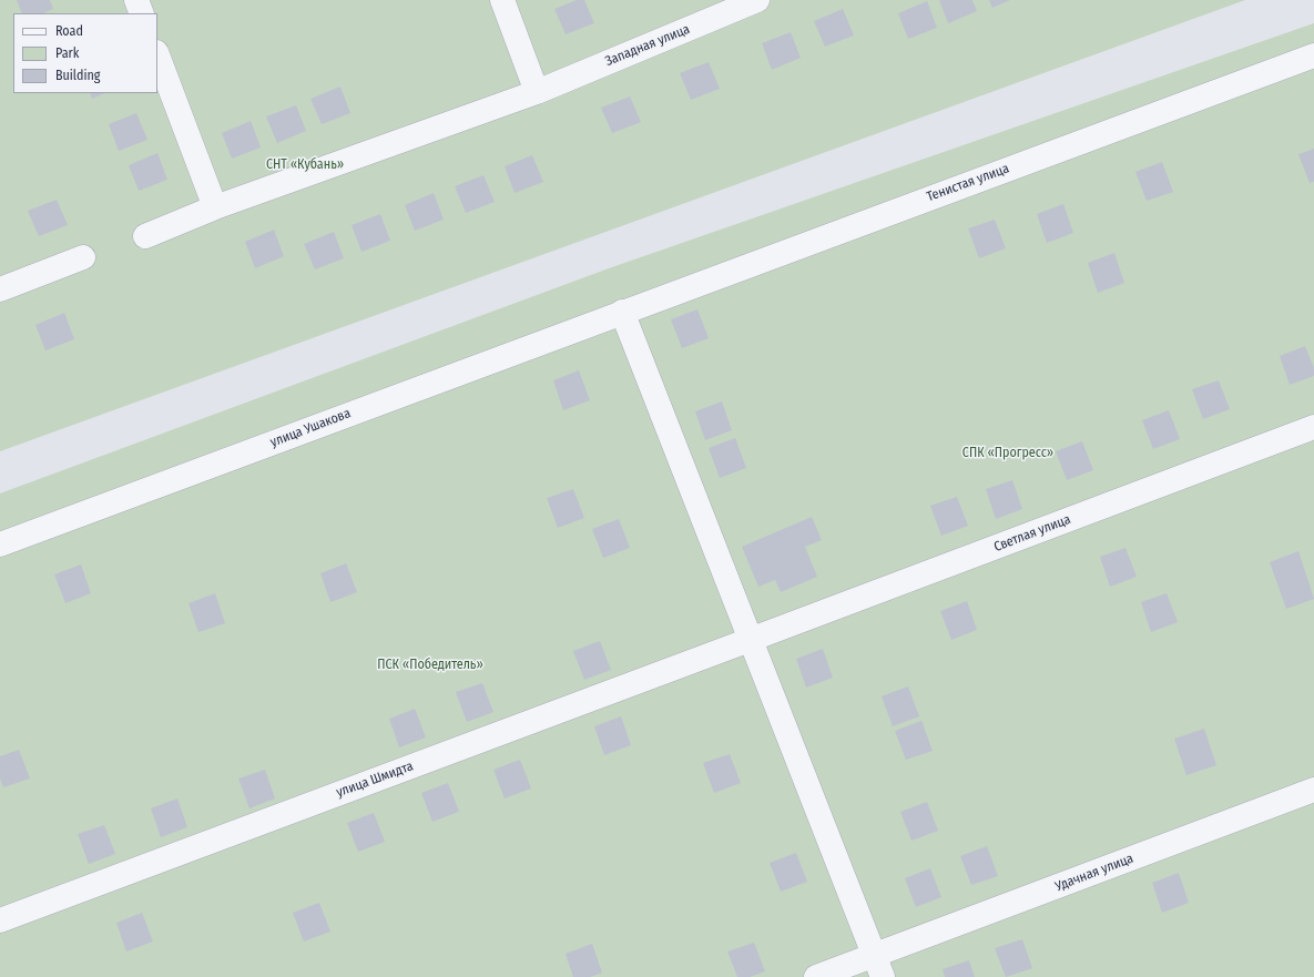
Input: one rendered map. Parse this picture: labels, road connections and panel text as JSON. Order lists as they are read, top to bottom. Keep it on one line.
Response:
{"streets":{"street":["Западная улица","Тенистая улица","улица Ушакова","Светлая улица","улица Шмидта","Удачная улица"]},"crossings":[["Тенистая улица","улица Ушакова"],["Светлая улица","улица Шмидта"]],"parks":["СНТ «Кубань»","СПК «Прогресс»","ПСК «Победитель»"],"legend":["Road","Park","Building"]}
